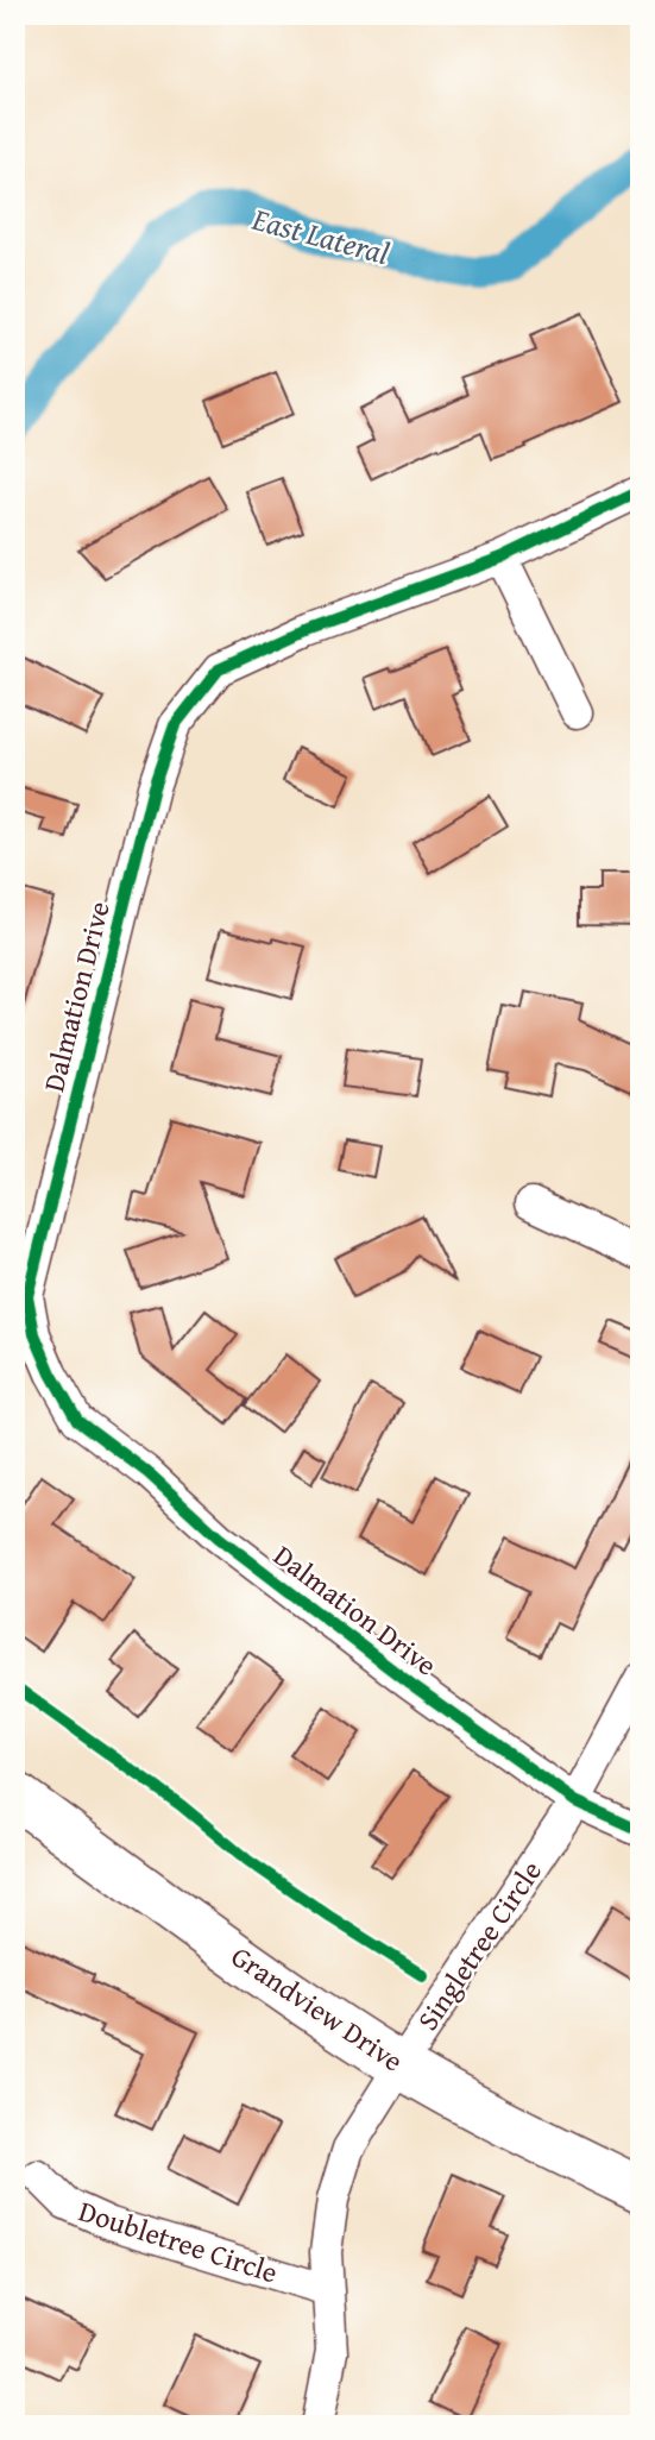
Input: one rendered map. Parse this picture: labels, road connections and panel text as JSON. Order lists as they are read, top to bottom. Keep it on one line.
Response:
{"streets":{"street":["Dalmation Drive","Singletree Circle","Grandview Drive","Doubletree Circle"]},"crossings":[["Dalmation Drive","Singletree Circle"],["Singletree Circle","Grandview Drive"],["Singletree Circle","Doubletree Circle"]],"water":["East Lateral"]}
